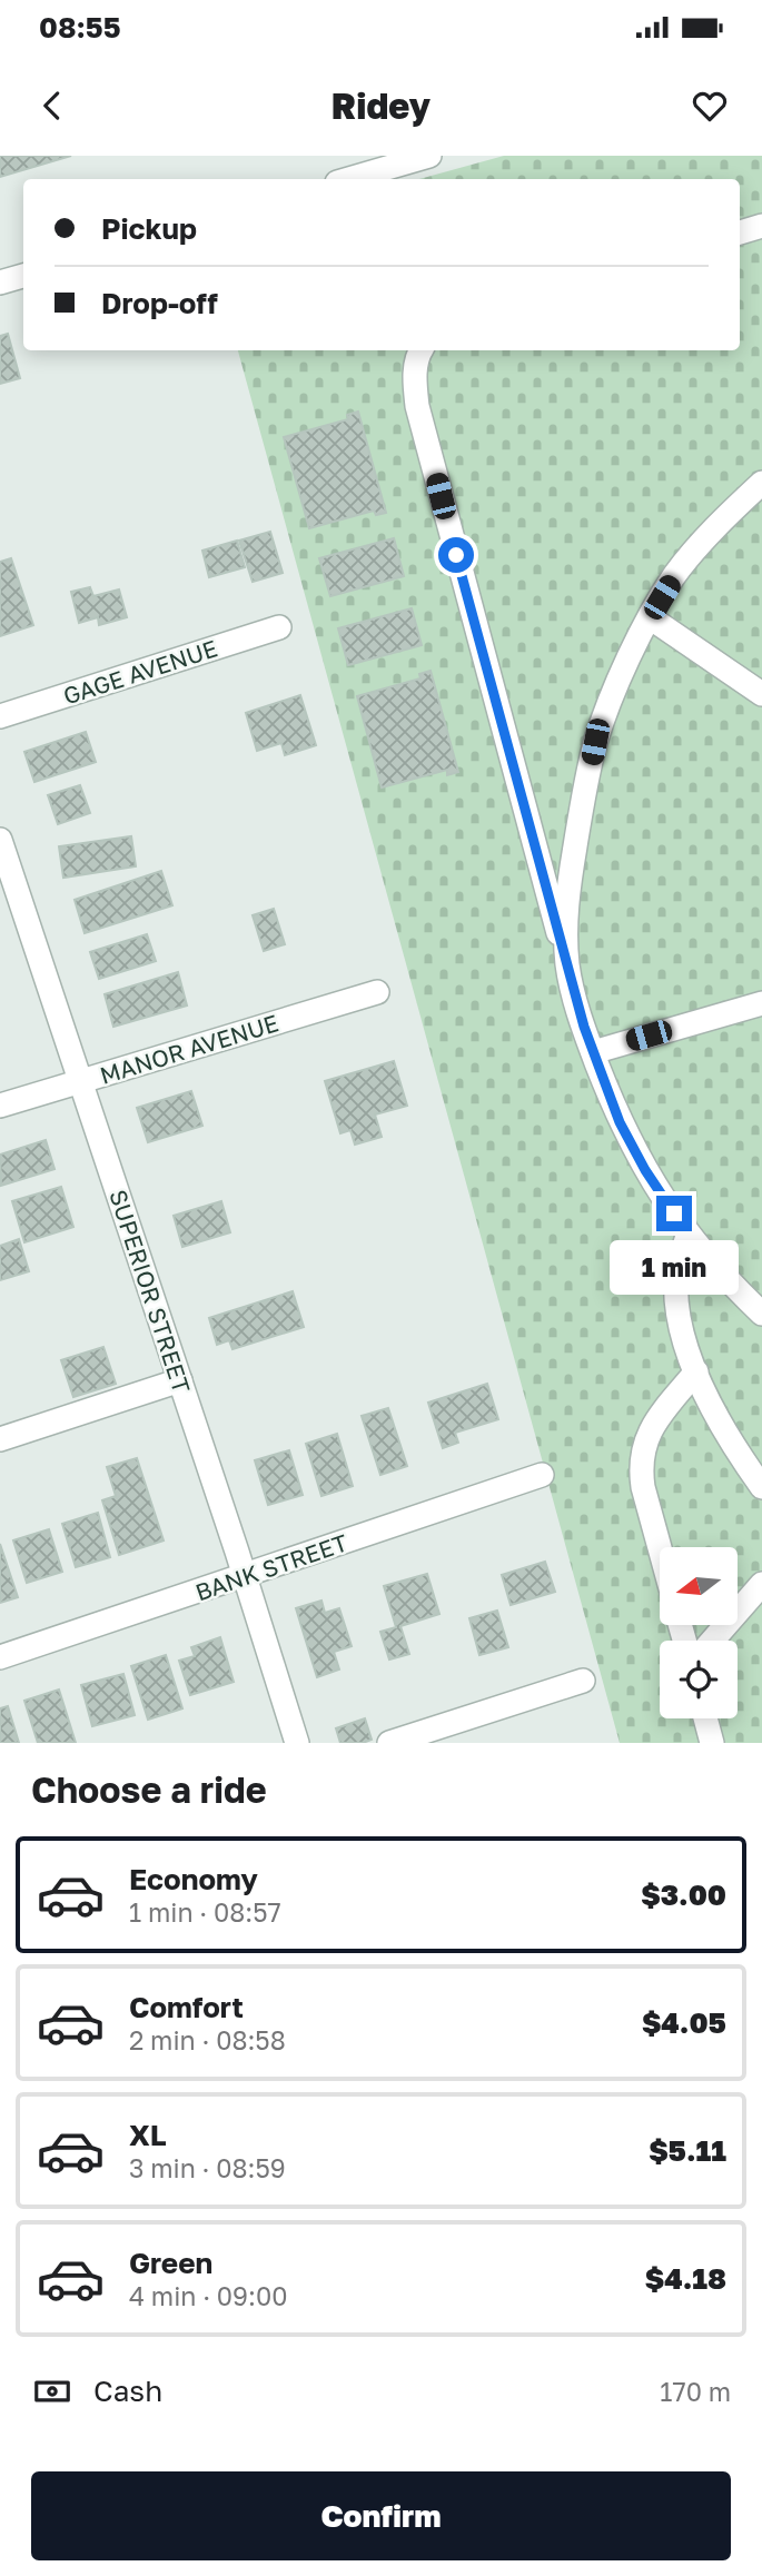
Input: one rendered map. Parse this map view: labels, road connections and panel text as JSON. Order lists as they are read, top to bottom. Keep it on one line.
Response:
{"streets":{"street":["GAGE AVENUE","MANOR AVENUE","SUPERIOR STREET","BANK STREET"]},"crossings":[["MANOR AVENUE","SUPERIOR STREET"],["SUPERIOR STREET","BANK STREET"]],"north":"left","page":{"status":"08:55","header":"Ridey","banner":["Pickup","Drop-off"],"bubble":"1 min","heading":"Choose a ride","list":[{"name":"Economy","note":"1 min · 08:57","value":"$3.00"},{"name":"Comfort","note":"2 min · 08:58","value":"$4.05"},{"name":"XL","note":"3 min · 08:59","value":"$5.11"},{"name":"Green","note":"4 min · 09:00","value":"$4.18"}],"pay":["Cash","170 m"],"buttons":"Confirm"}}
